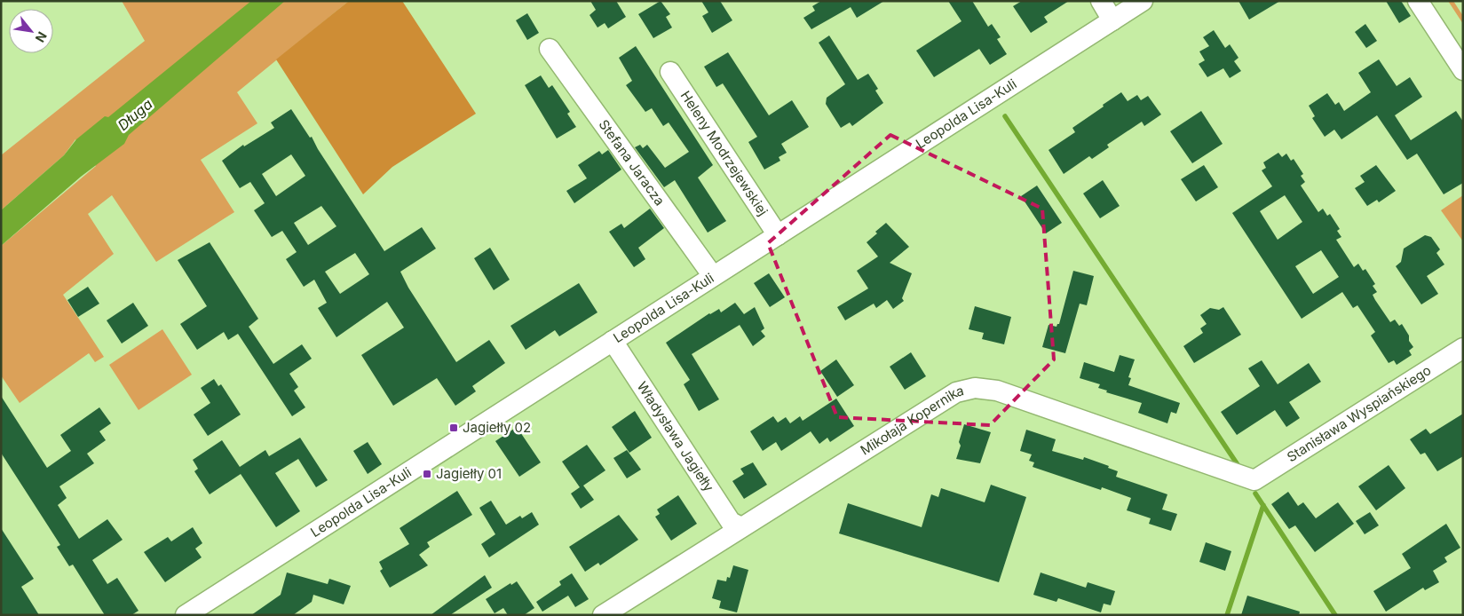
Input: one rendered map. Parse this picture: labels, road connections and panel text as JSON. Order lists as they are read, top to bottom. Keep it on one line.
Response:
{"streets":{"street":["Leopolda Lisa-Kuli","Heleny Modrzejewskiej","Stefana Jaracza","Stanisława Wyspiańskiego","Mikołaja Kopernika","Władysława Jagiełły"]},"crossings":[["Leopolda Lisa-Kuli","Heleny Modrzejewskiej"],["Leopolda Lisa-Kuli","Stefana Jaracza"],["Leopolda Lisa-Kuli","Władysława Jagiełły"],["Stanisława Wyspiańskiego","Mikołaja Kopernika"],["Mikołaja Kopernika","Władysława Jagiełły"]],"water":["Długa"],"places":{"transit":["Jagiełły 02","Jagiełły 01"]},"north":"bottom right"}
